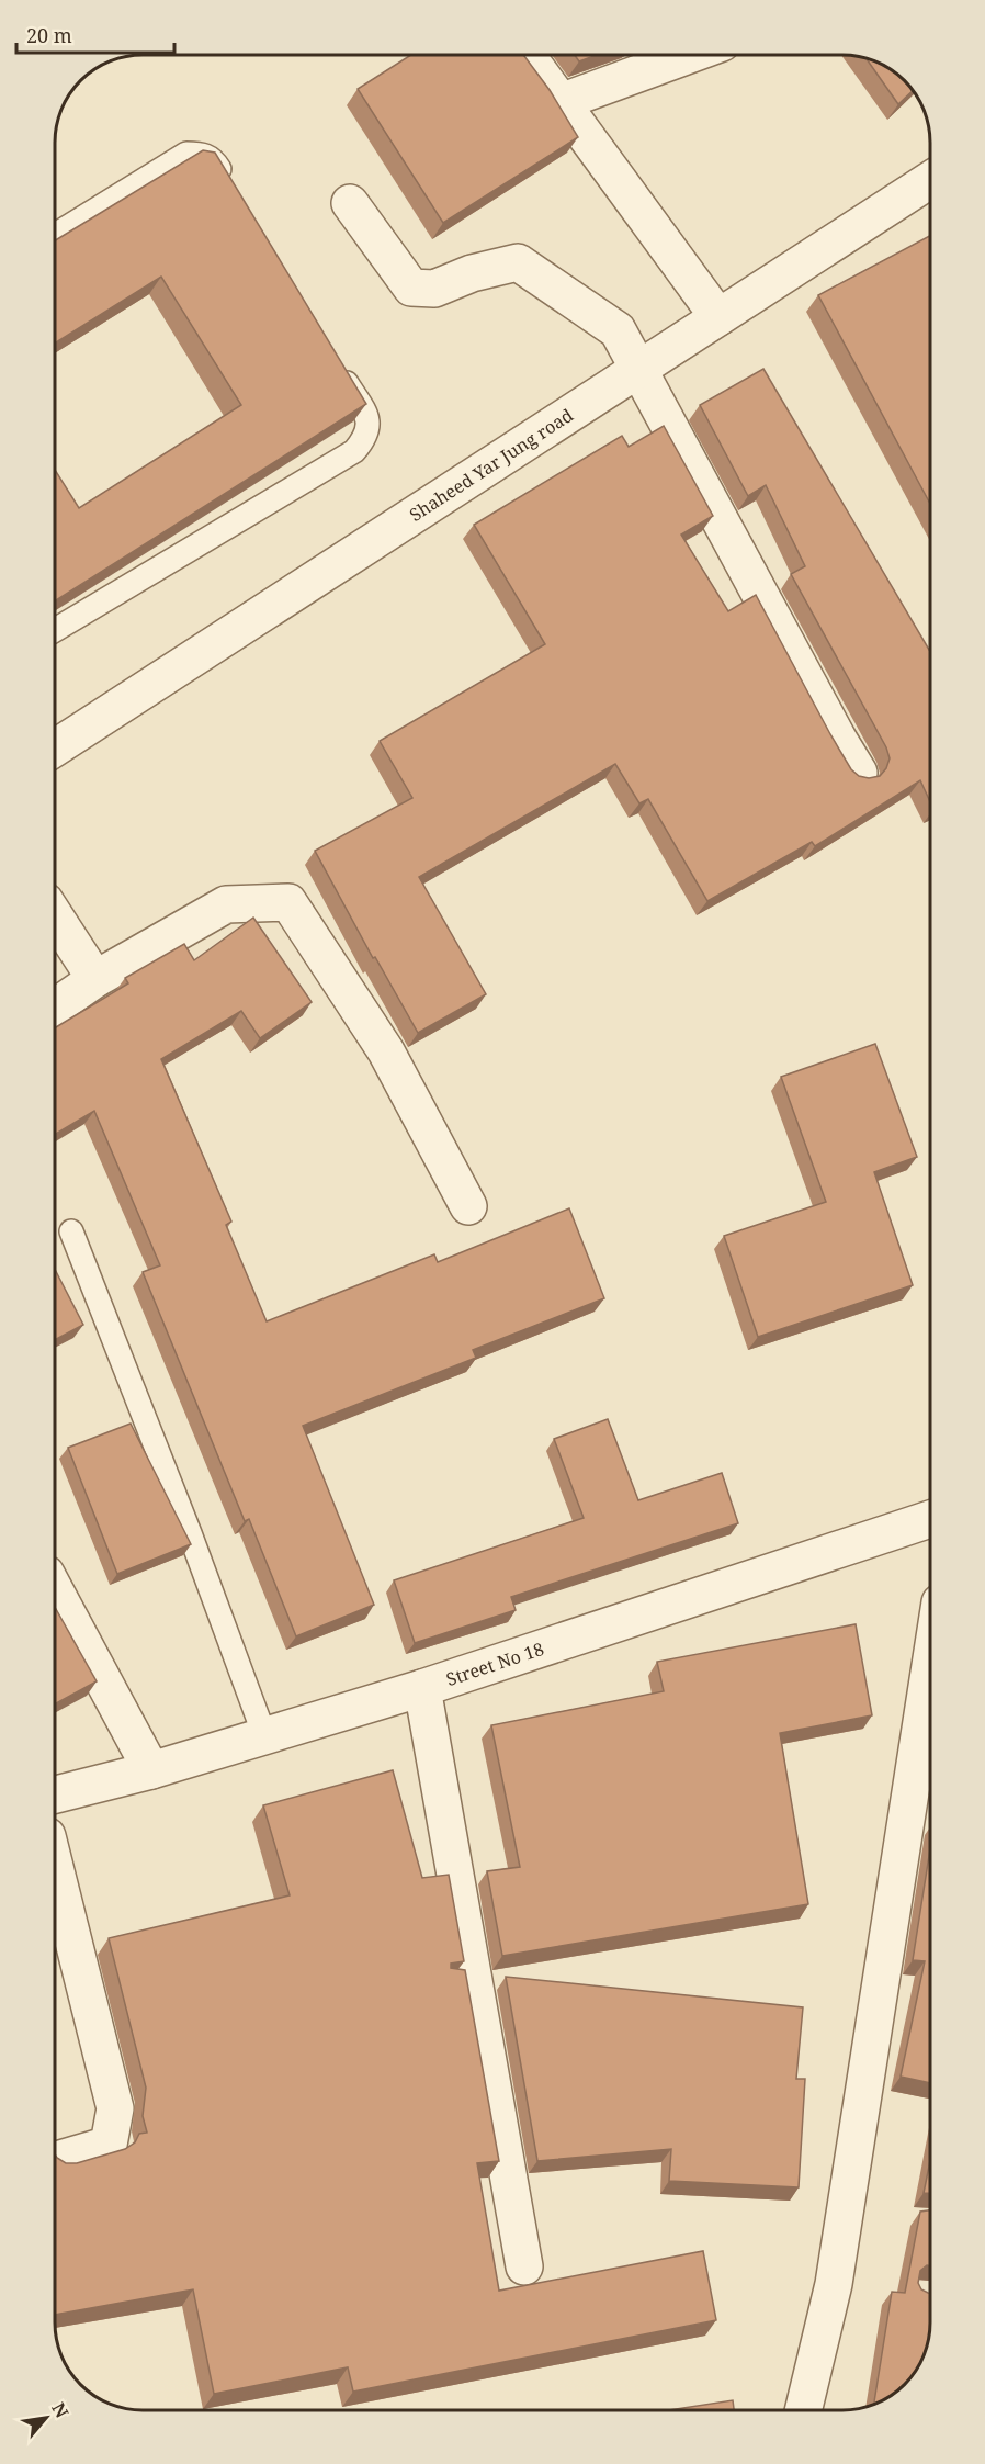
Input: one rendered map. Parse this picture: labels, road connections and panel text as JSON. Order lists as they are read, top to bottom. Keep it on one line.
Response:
{"streets":{"street":["Shaheed Yar Jung road","Street No 18"]},"scale_bar":"20 m","north":"top right"}
